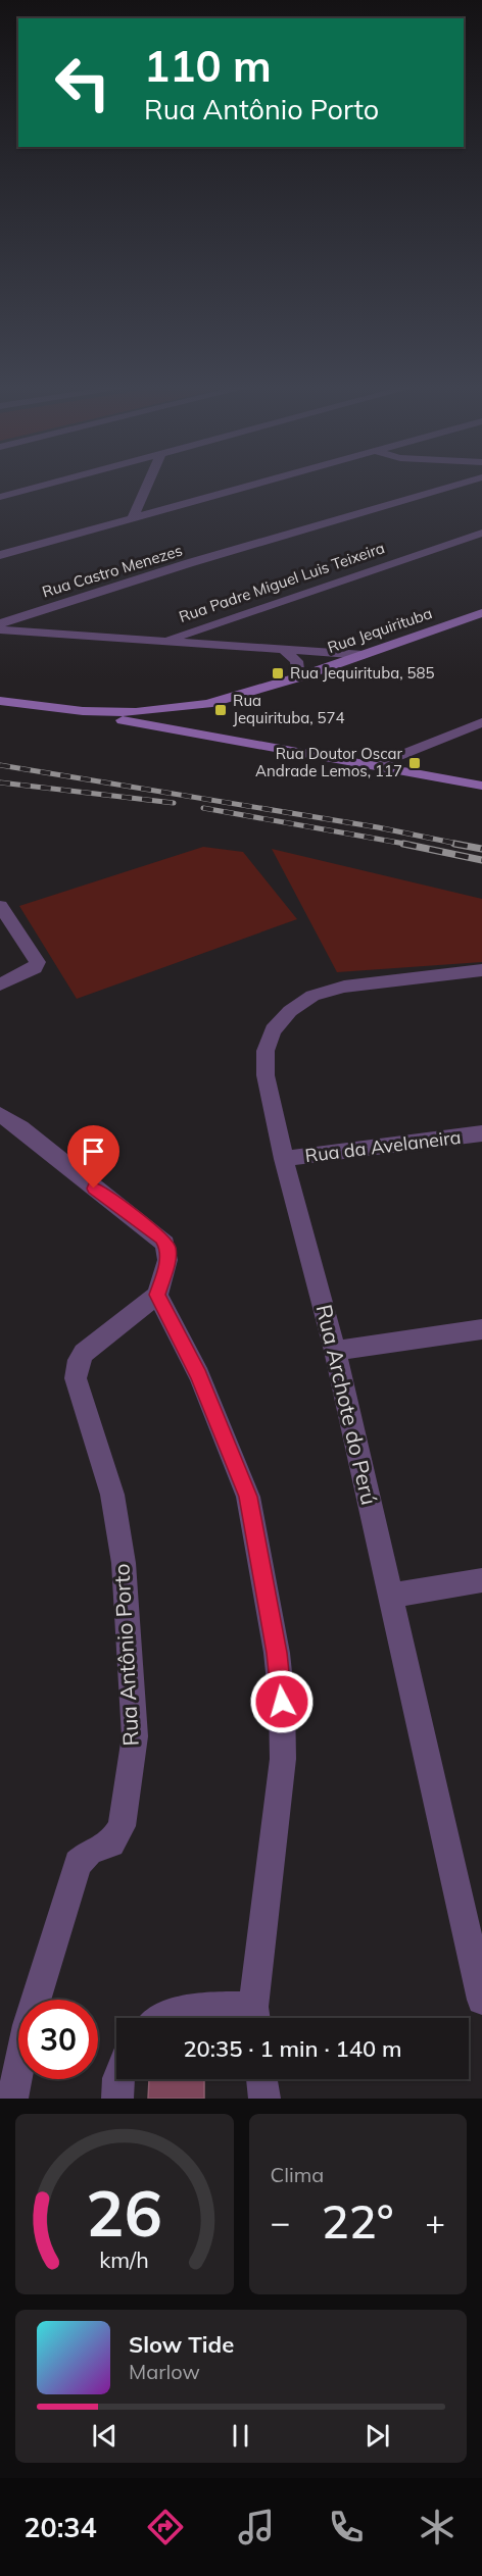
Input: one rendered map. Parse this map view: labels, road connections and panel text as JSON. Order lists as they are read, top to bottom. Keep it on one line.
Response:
{"streets":{"street":["Rua Castro Menezes","Rua Padre Miguel Luis Teixeira","Rua Jequirituba","Rua da Avelaneira","Rua Archote do Perú","Rua Antônio Porto"]},"crossings":[["Rua da Avelaneira","Rua Archote do Perú"]],"places":{"transit":["Rua Jequirituba, 585","Rua Jequirituba, 574","Rua Doutor Oscar Andrade Lemos, 117"]},"page":{"turn":["110 m","Rua Antônio Porto"],"limit":"30","trip":"20:35 · 1 min · 140 m","tile":"Clima","heat":["−","22°","+"],"song":["Slow Tide","Marlow"],"tabs":"20:34","gauge":["26","km/h"]}}
